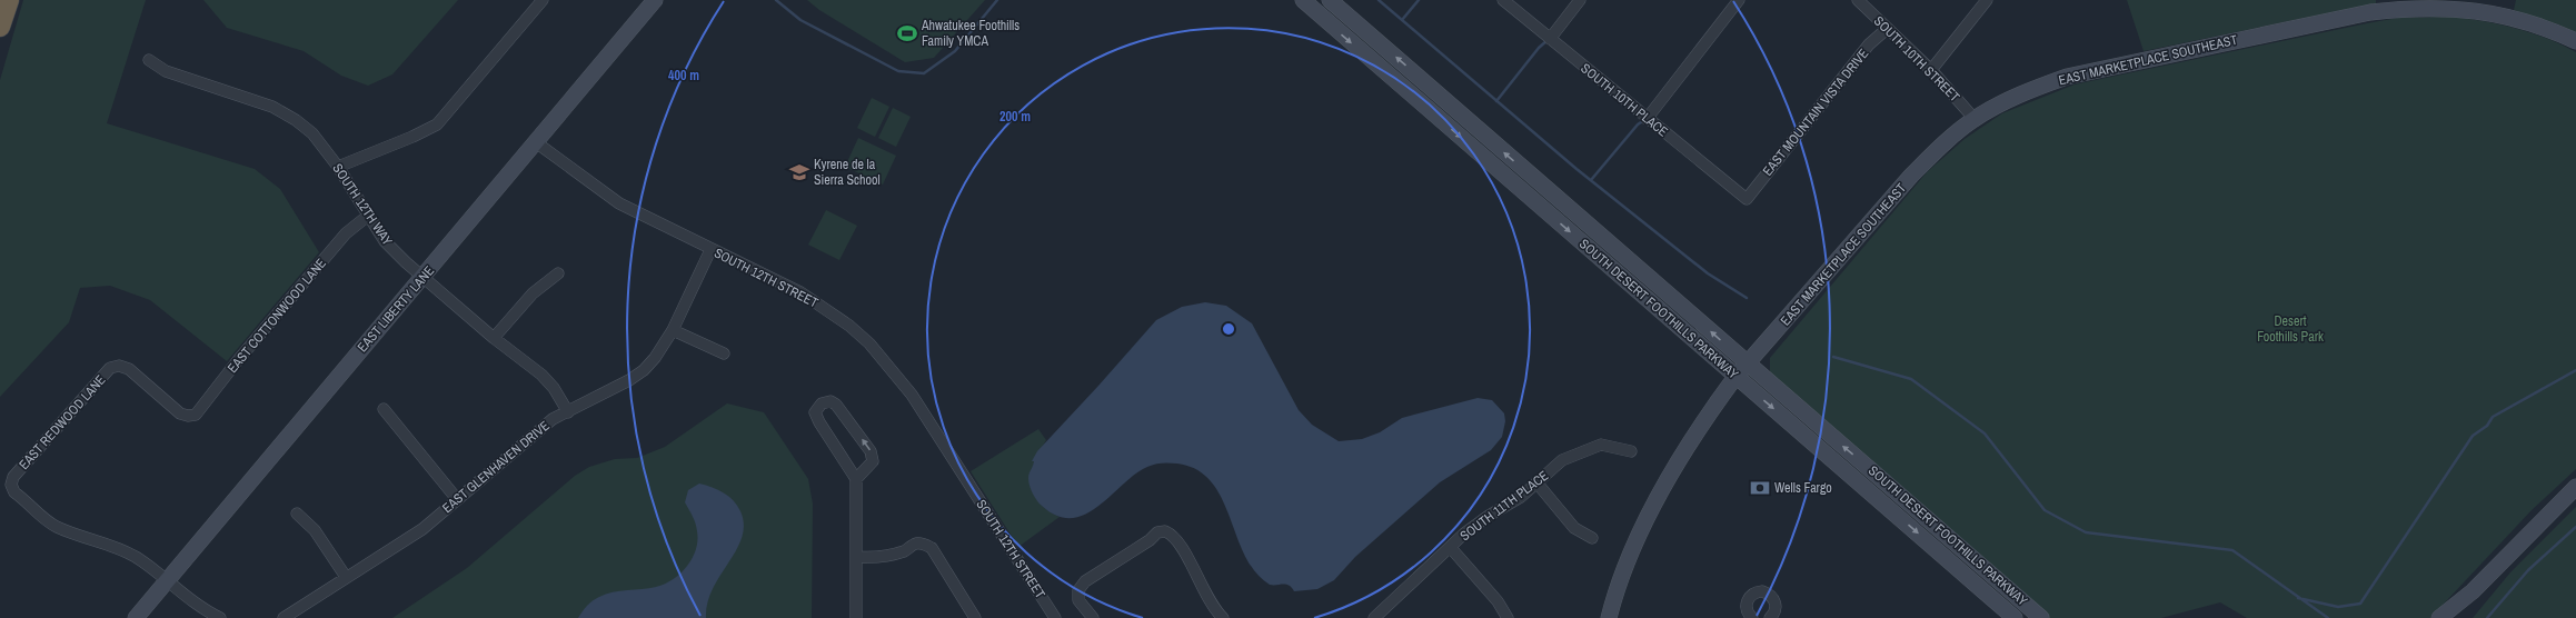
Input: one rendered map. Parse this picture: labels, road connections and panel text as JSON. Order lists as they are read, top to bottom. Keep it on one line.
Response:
{"streets":{"street":["SOUTH 10TH STREET","EAST MARKETPLACE SOUTHEAST","SOUTH 10TH PLACE","EAST MOUNTAIN VISTA DRIVE","SOUTH 12TH WAY","SOUTH 12TH STREET","EAST LIBERTY LANE","SOUTH DESERT FOOTHILLS PARKWAY","EAST COTTONWOOD LANE","EAST REDWOOD LANE","EAST GLENHAVEN DRIVE","SOUTH 11TH PLACE"]},"crossings":[["SOUTH 10TH STREET","EAST MARKETPLACE SOUTHEAST"],["SOUTH 10TH STREET","EAST MOUNTAIN VISTA DRIVE"],["EAST MARKETPLACE SOUTHEAST","SOUTH DESERT FOOTHILLS PARKWAY"],["SOUTH 10TH PLACE","EAST MOUNTAIN VISTA DRIVE"],["SOUTH 12TH WAY","EAST LIBERTY LANE"],["SOUTH 12TH WAY","EAST COTTONWOOD LANE"],["SOUTH 12TH WAY","EAST GLENHAVEN DRIVE"],["SOUTH 12TH STREET","EAST LIBERTY LANE"],["SOUTH 12TH STREET","EAST GLENHAVEN DRIVE"],["EAST LIBERTY LANE","EAST REDWOOD LANE"],["EAST COTTONWOOD LANE","EAST REDWOOD LANE"]],"parks":["Desert Foothills Park"],"places":{"sports":["Ahwatukee Foothills Family YMCA"],"school or university":["Kyrene de la Sierra School"],"bank":["Wells Fargo"]},"rings":["400 m","200 m"]}
